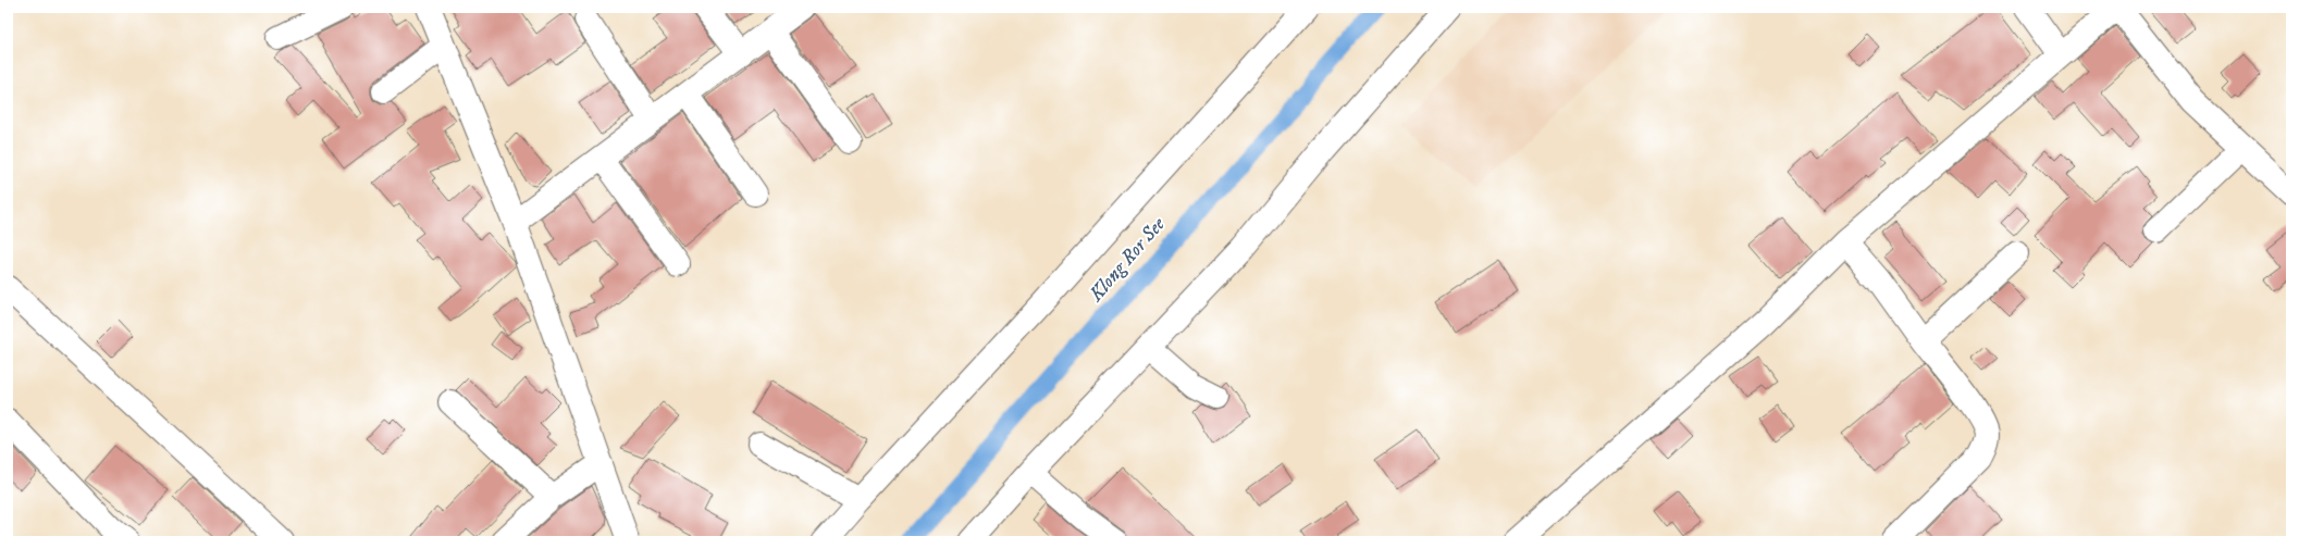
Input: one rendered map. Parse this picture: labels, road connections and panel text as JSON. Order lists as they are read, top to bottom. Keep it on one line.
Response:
{"water":["Klong Ror See"]}
